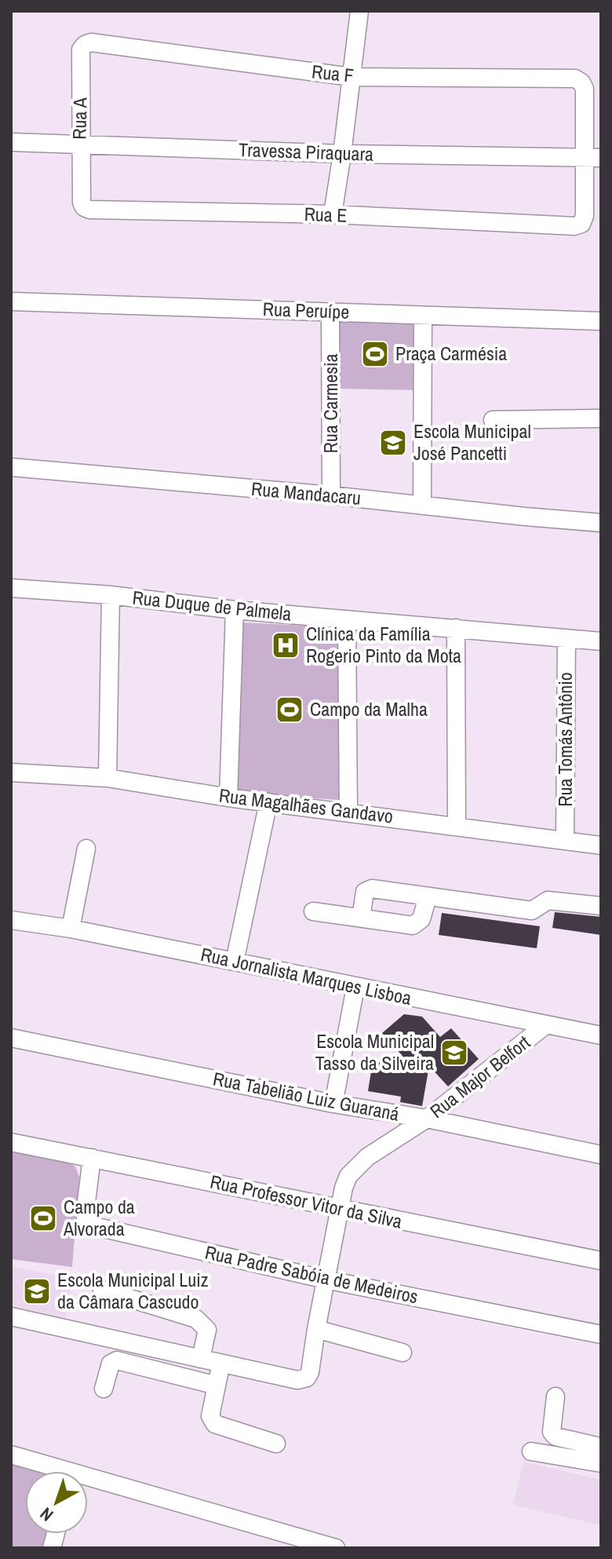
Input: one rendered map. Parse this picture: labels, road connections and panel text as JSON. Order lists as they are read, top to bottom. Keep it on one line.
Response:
{"streets":{"street":["Rua F","Rua A","Travessa Piraquara","Rua E","Rua Peruípe","Rua Carmesia","Rua Mandacaru","Rua Duque de Palmela","Rua Tomás Antônio","Rua Magalhães Gandavo","Rua Jornalista Marques Lisboa","Rua Major Belfort","Rua Tabelião Luiz Guaraná","Rua Professor Vitor da Silva","Rua Padre Sabóia de Medeiros"]},"crossings":[["Rua F","Rua A"],["Rua F","Travessa Piraquara"],["Rua F","Rua E"],["Rua A","Travessa Piraquara"],["Rua A","Rua E"],["Travessa Piraquara","Rua E"],["Rua Peruípe","Rua Carmesia"],["Rua Carmesia","Rua Mandacaru"],["Rua Duque de Palmela","Rua Tomás Antônio"],["Rua Tomás Antônio","Rua Magalhães Gandavo"],["Rua Jornalista Marques Lisboa","Rua Major Belfort"],["Rua Major Belfort","Rua Tabelião Luiz Guaraná"],["Rua Major Belfort","Rua Professor Vitor da Silva"],["Rua Major Belfort","Rua Padre Sabóia de Medeiros"],["Rua Professor Vitor da Silva","Rua Padre Sabóia de Medeiros"]],"places":{"sports":["Praça Carmésia","Campo da Malha","Campo da Alvorada"],"school or university":["Escola Municipal José Pancetti","Escola Municipal Tasso da Silveira","Escola Municipal Luiz da Câmara Cascudo"],"hospital":["Clínica da Família Rogerio Pinto da Mota"]},"north":"bottom left"}
